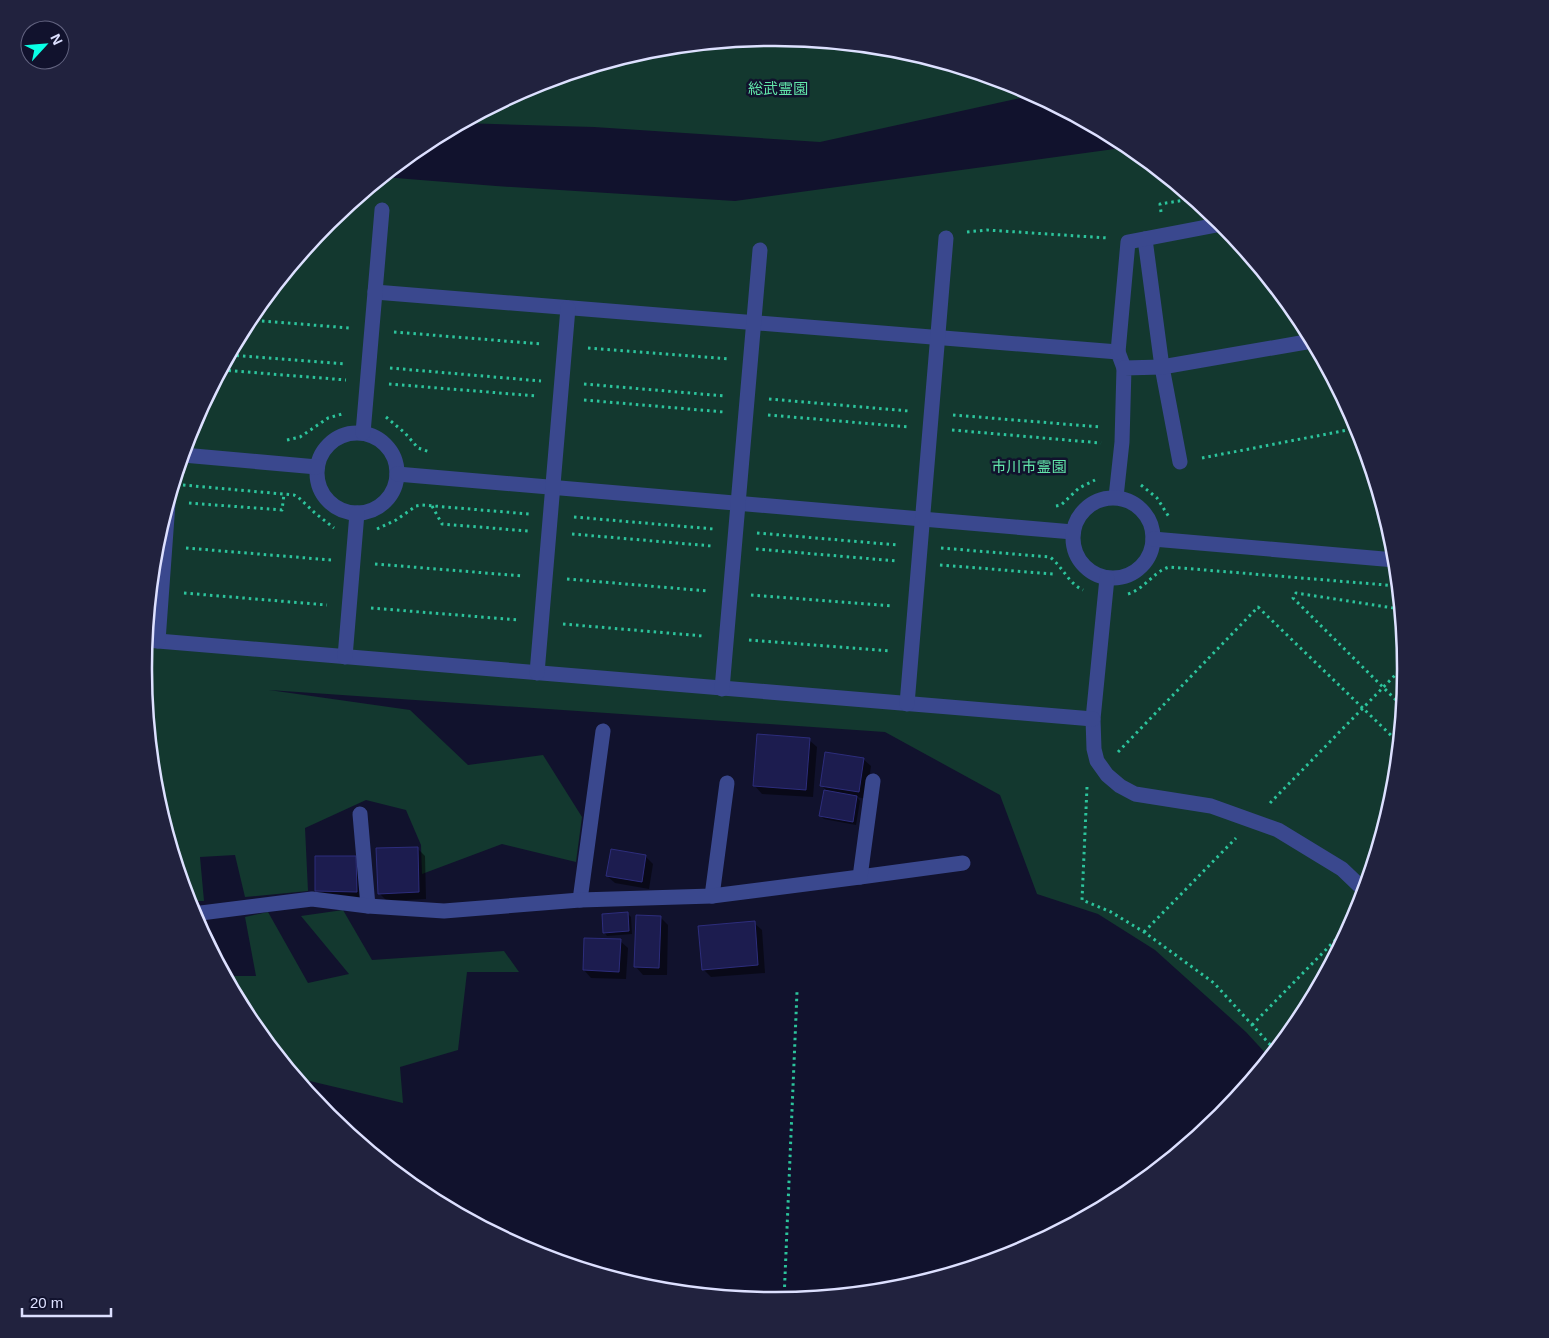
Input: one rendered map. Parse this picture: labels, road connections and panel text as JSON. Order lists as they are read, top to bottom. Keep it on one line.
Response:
{"parks":["総武霊園","市川市霊園"],"scale_bar":"20 m","north":"top right"}
